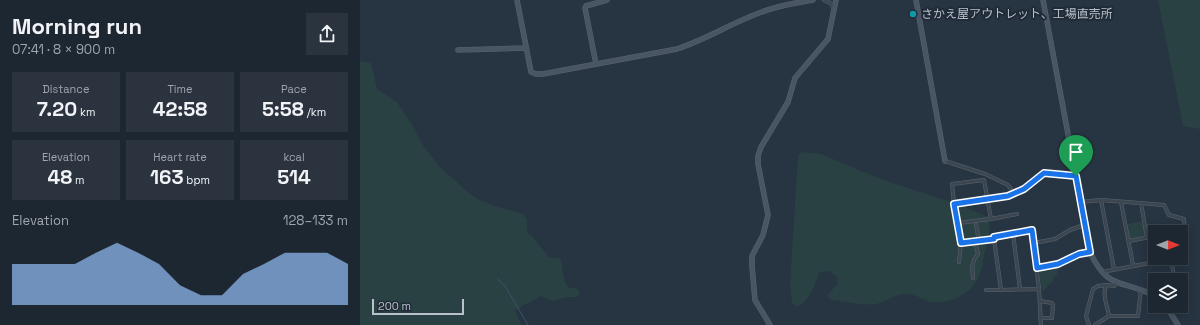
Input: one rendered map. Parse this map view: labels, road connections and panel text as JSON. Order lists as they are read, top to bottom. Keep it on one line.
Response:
{"places":["さかえ屋アウトレット、工場直売所"],"scale_bar":"200 m","north":"right","page":{"heading":["Morning run","07:41 · 8 × 900 m"],"stats":[["Distance","7.20 km"],["Time","42:58"],["Pace","5:58 /km"],["Elevation","48 m"],["Heart rate","163 bpm"],["kcal","514"]],"chart":["Elevation","128–133 m"],"scale":"200 m"}}
